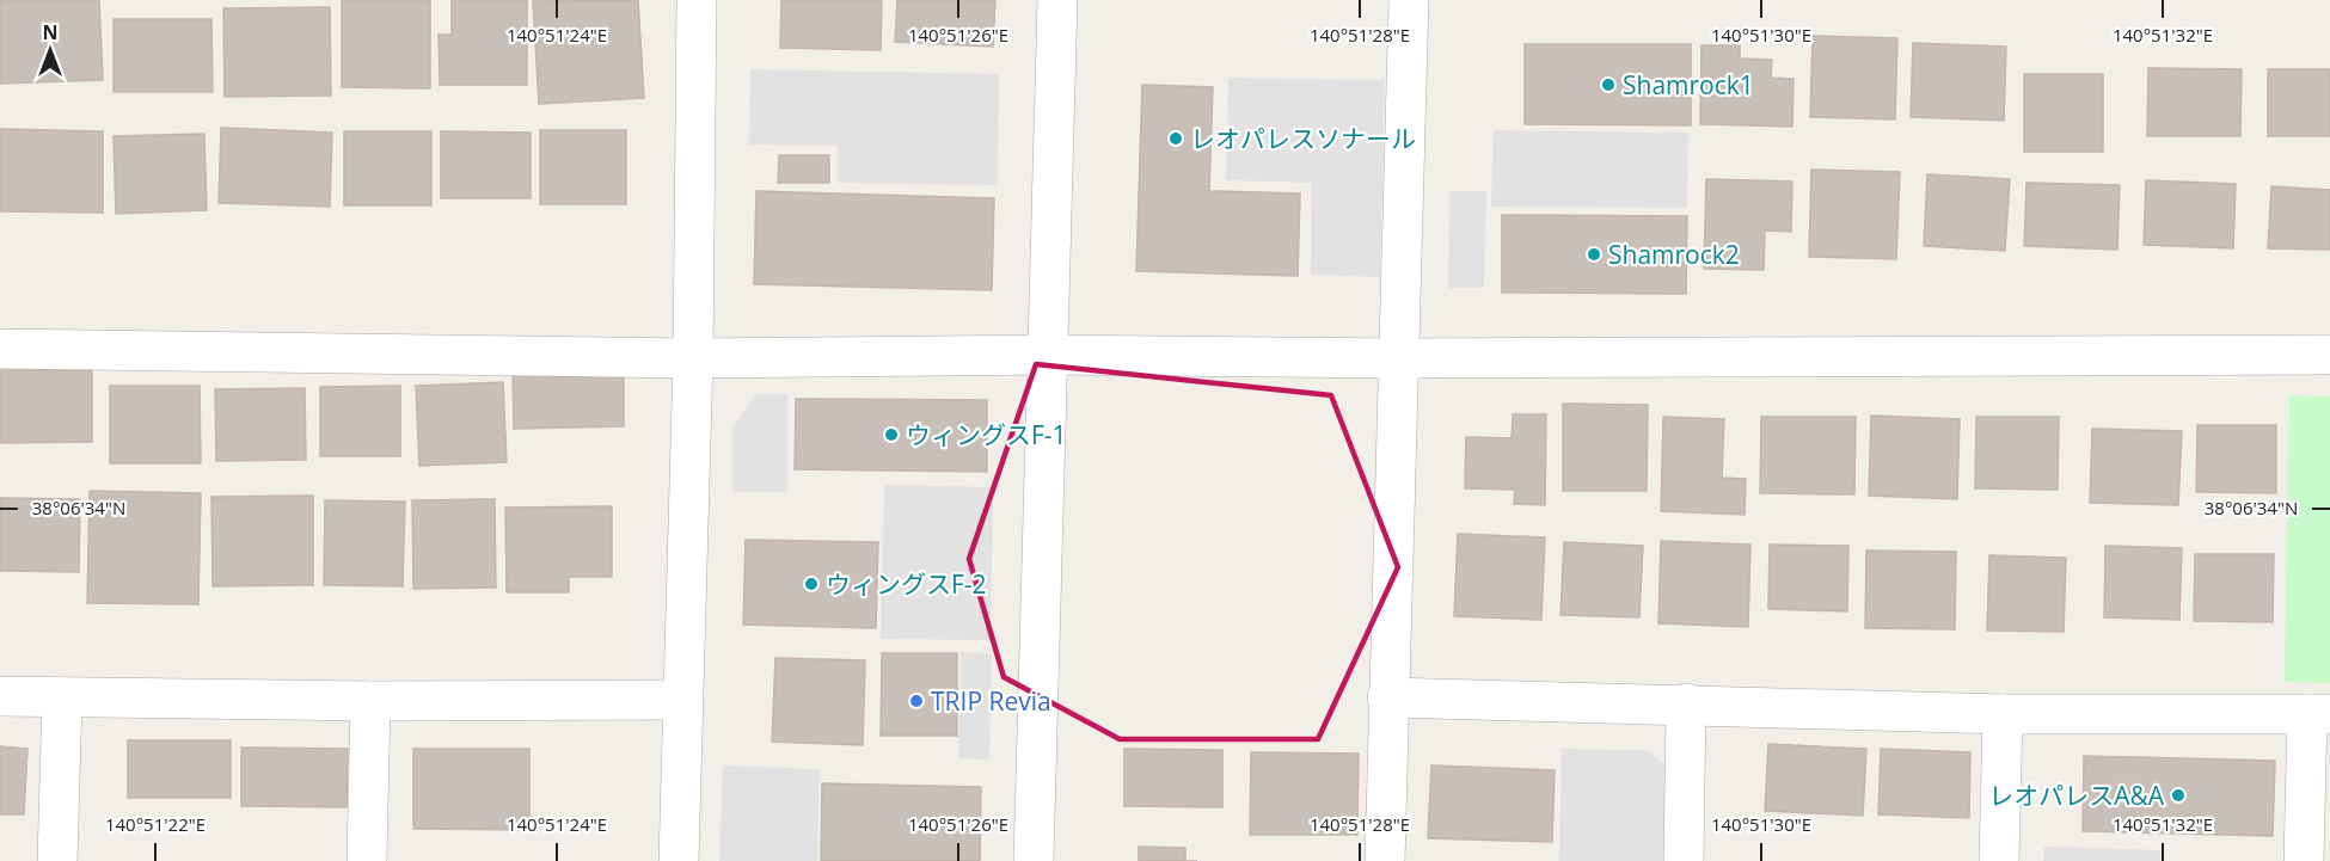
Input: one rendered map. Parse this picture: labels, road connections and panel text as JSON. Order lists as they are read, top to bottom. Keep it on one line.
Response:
{"places":["Shamrock1","レオパレスソナール","Shamrock2","ウィングスF-1","ウィングスF-2","TRIP Revia","レオパレスA&A"],"north":"top","coordinates":["140°51'24\"E","140°51'26\"E","140°51'28\"E","140°51'30\"E","140°51'32\"E","38°06'34\"N","140°51'22\"E"]}
